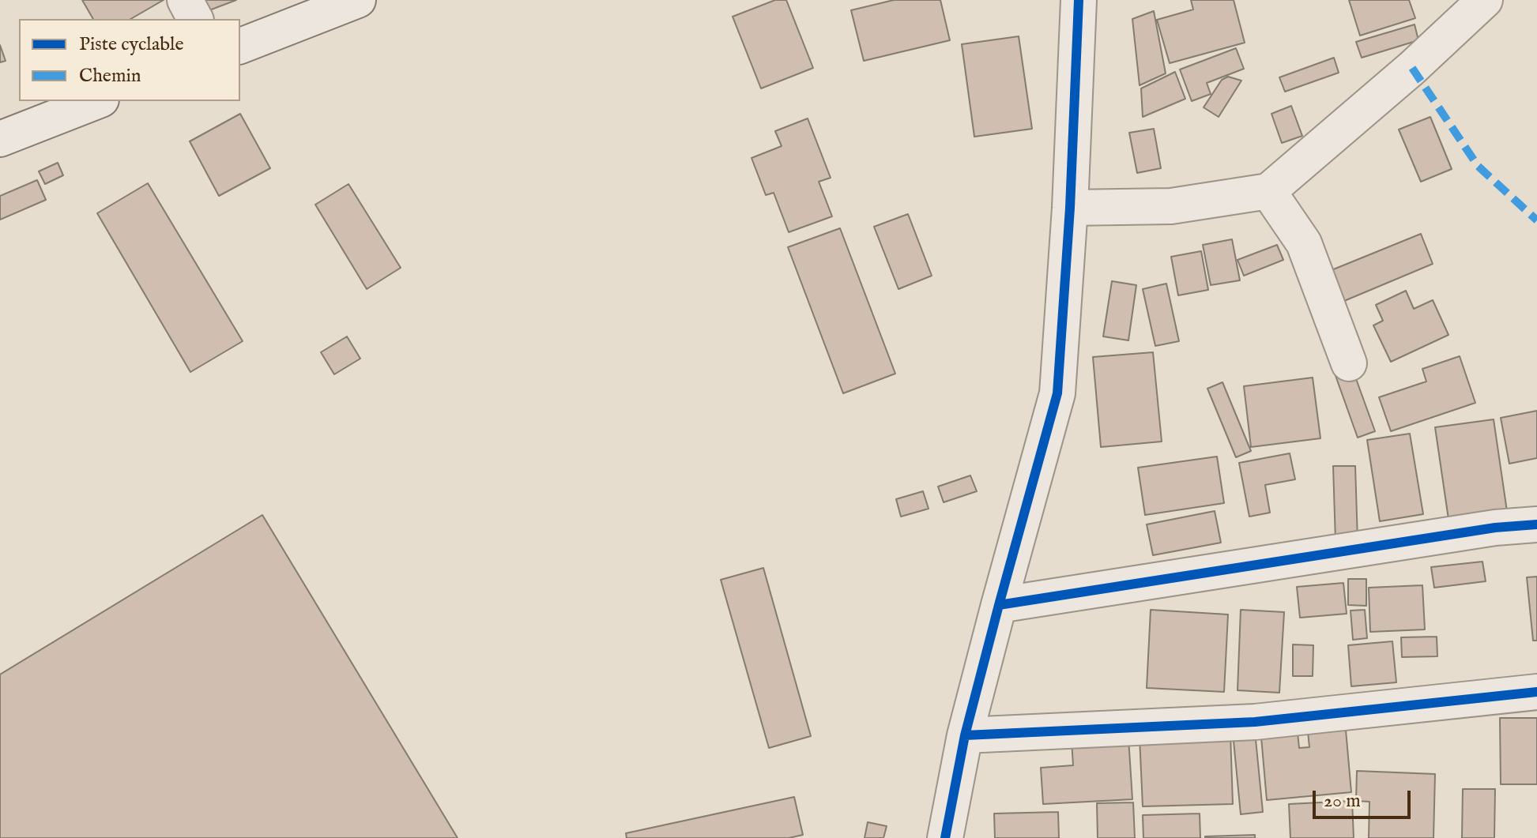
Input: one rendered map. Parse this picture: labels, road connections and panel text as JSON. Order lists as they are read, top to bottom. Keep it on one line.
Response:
{"legend":["Piste cyclable","Chemin"],"scale_bar":"20 m"}
